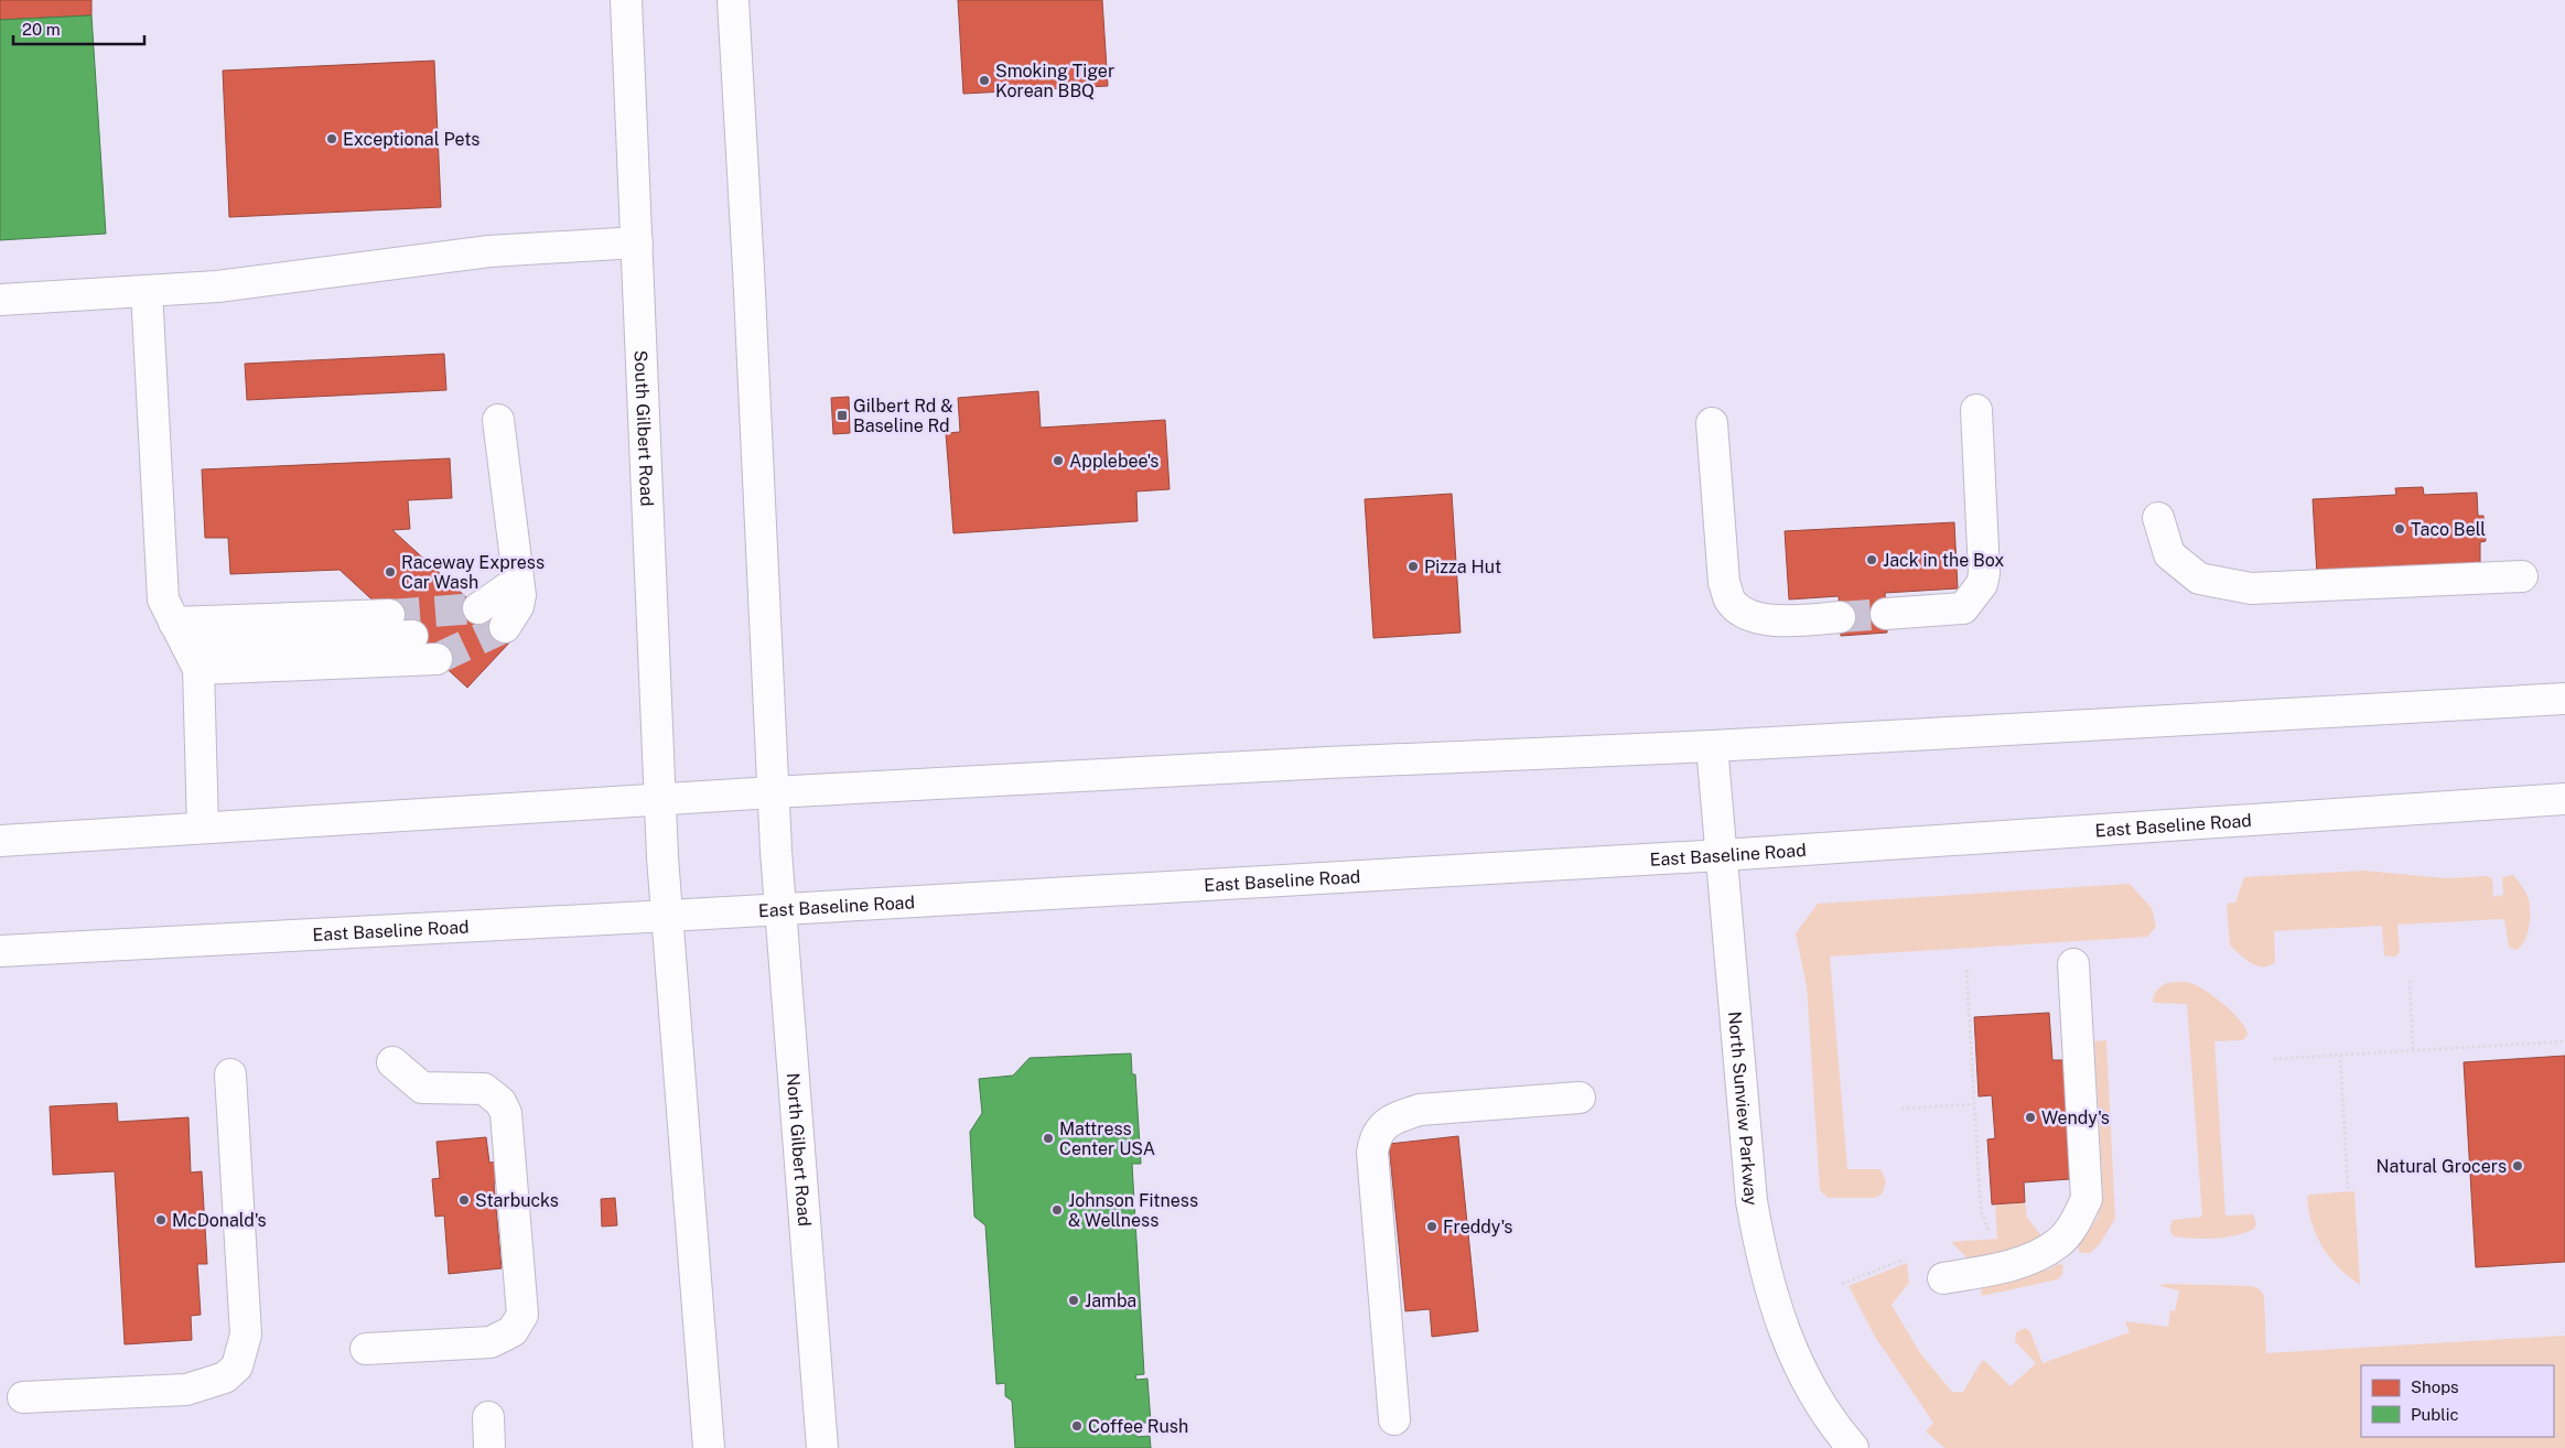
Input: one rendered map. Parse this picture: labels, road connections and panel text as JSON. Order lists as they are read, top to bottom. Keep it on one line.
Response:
{"streets":{"main road":["South Gilbert Road","East Baseline Road","North Sunview Parkway","North Gilbert Road"]},"crossings":[["South Gilbert Road","East Baseline Road"],["East Baseline Road","North Sunview Parkway"],["East Baseline Road","North Gilbert Road"]],"places":{"other":["Smoking Tiger Korean BBQ","Exceptional Pets","Applebee's","Taco Bell","Jack in the Box","Pizza Hut","Raceway Express Car Wash","Wendy's","Mattress Center USA","Natural Grocers","Starbucks","Johnson Fitness & Wellness","McDonald's","Freddy's","Jamba","Coffee Rush"],"transit":["Gilbert Rd & Baseline Rd"]},"legend":["Shops","Public"],"scale_bar":"20 m"}
